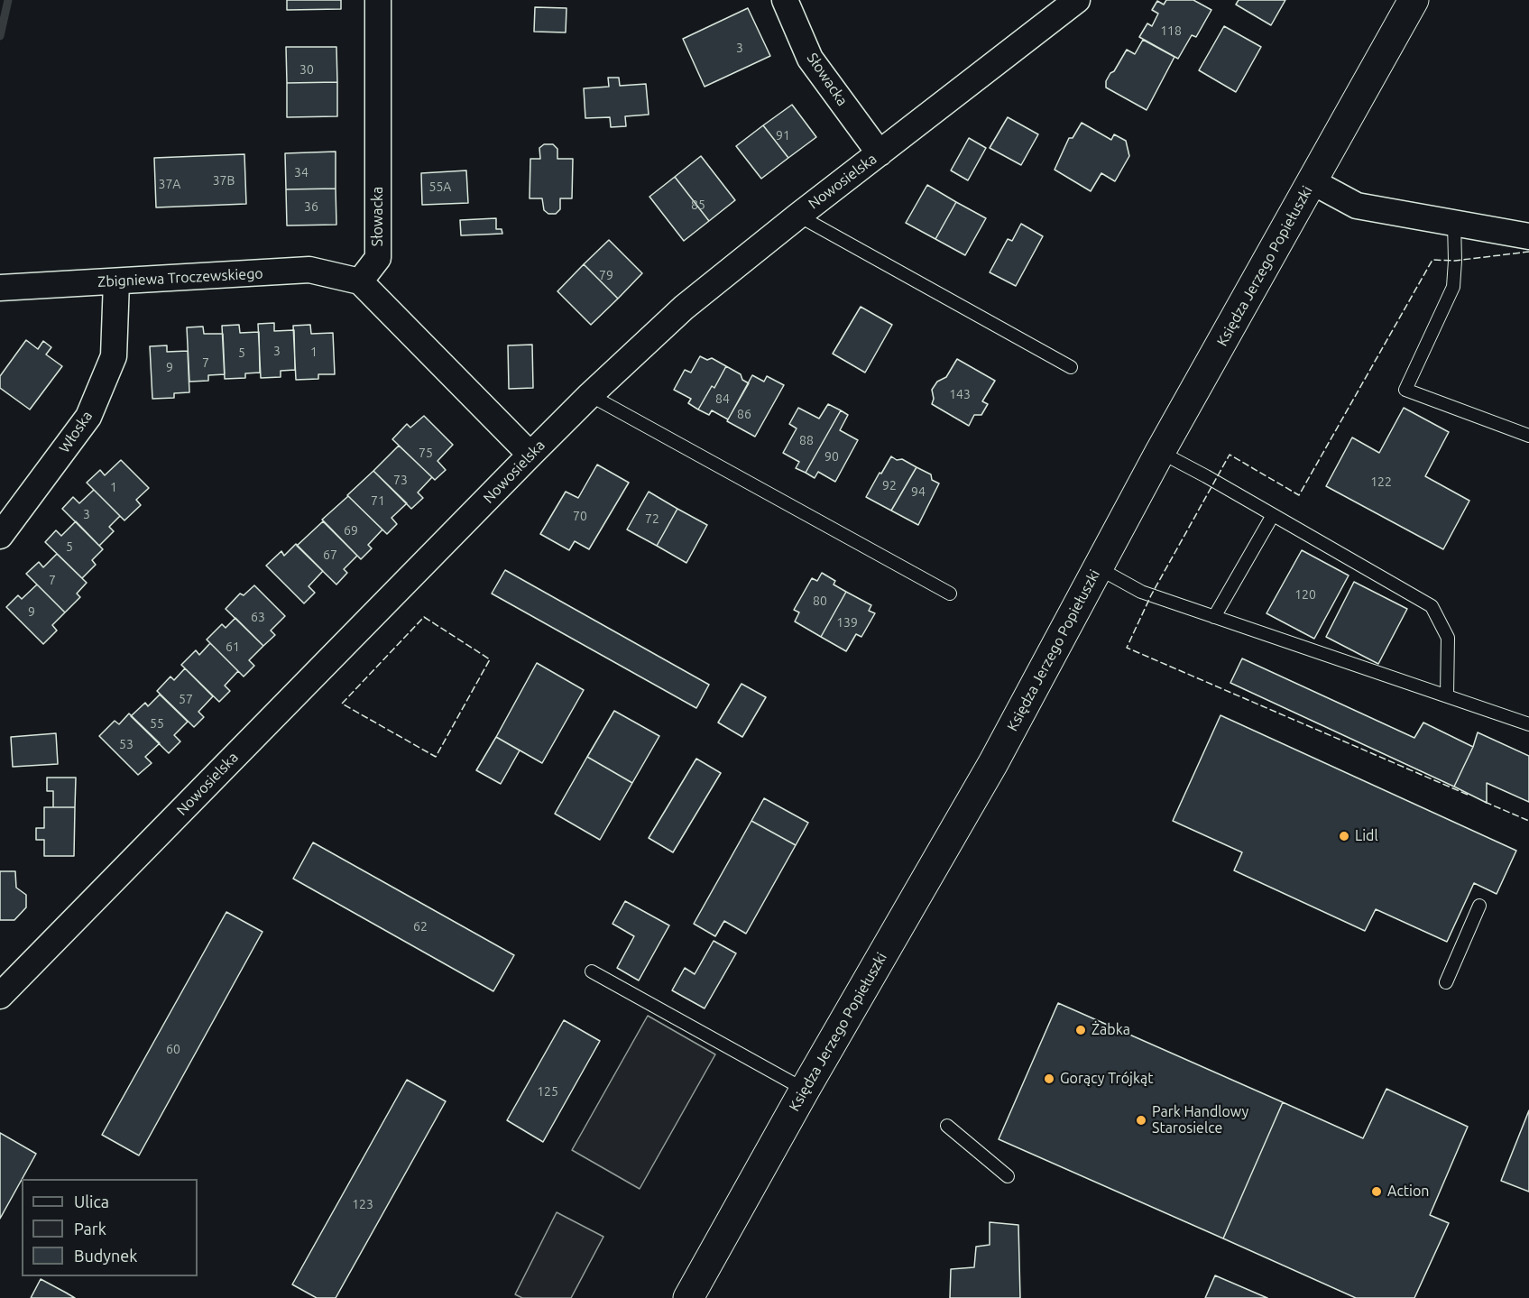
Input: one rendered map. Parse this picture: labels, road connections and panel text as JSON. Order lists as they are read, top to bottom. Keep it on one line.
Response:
{"streets":{"street":["Słowacka","Nowosielska","Księdza Jerzego Popiełuszki","Zbigniewa Troczewskiego","Włoska"]},"crossings":[["Słowacka","Nowosielska"],["Słowacka","Zbigniewa Troczewskiego"],["Zbigniewa Troczewskiego","Włoska"]],"places":["Lidl","Żabka","Gorący Trójkąt","Park Handlowy Starosielce","Action"],"house_numbers":["118","3","30","91","34","37B","37A","55A","85","36","79","3","1","5","7","9","143","84","86","88","75","90","73","122","92","1","94","71","3","70","72","69","5","67","7","120","80","9","63","139","61","57","55","53","62","60","125","123"],"legend":["Ulica","Park","Budynek"]}
